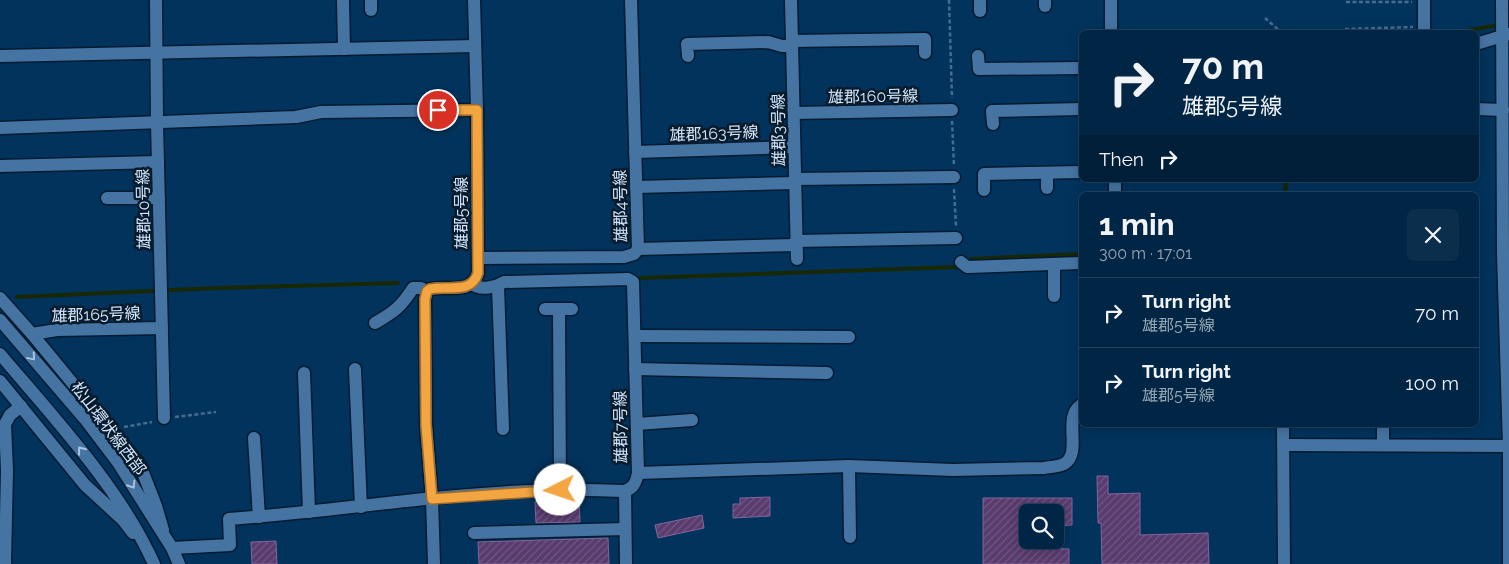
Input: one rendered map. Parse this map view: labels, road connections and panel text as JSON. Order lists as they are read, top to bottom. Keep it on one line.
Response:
{"streets":{"street":["雄郡160号線","雄郡3号線","雄郡163号線","雄郡4号線","雄郡10号線","雄郡5号線","雄郡165号線","雄郡7号線","松山環状線西部"]},"crossings":[["雄郡160号線","雄郡3号線"],["雄郡3号線","雄郡163号線"],["雄郡163号線","雄郡4号線"],["雄郡4号線","雄郡5号線"],["雄郡10号線","雄郡165号線"]],"page":{"turn":["70 m","雄郡5号線"],"then":"Then","heading":["1 min","300 m · 17:01"],"list":[{"name":"Turn right","note":"雄郡5号線","value":"70 m"},{"name":"Turn right","note":"雄郡5号線","value":"100 m"}]}}
